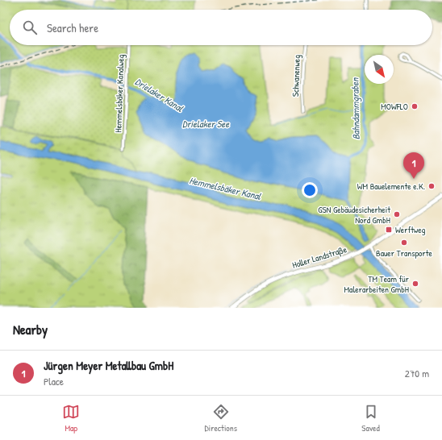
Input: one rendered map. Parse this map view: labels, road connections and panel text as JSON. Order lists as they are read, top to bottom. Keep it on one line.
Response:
{"streets":{"main road":["Holler Landstraße"],"street":["Schwanenweg","Hemmelsbäker Kanalweg"]},"water":["Drielaker Kanal","Bahndammgraben","Drielaker See","Hemmelsbäker Kanal"],"places":{"other":["MOWFLO","WM Bauelemente e.K.","GSN Gebäudesicherheit Nord GmbH","Bauer Transporte","TM Team für Malerarbeiten GmbH"],"transit":["Werftweg"]},"north":"bottom right","page":{"search":"Search here","pins":"1","heading":"Nearby","list":[{"mark":"1","name":"Jürgen Meyer Metallbau GmbH","note":"Place","value":"270 m"}],"nav":["Map","Directions","Saved"]}}
